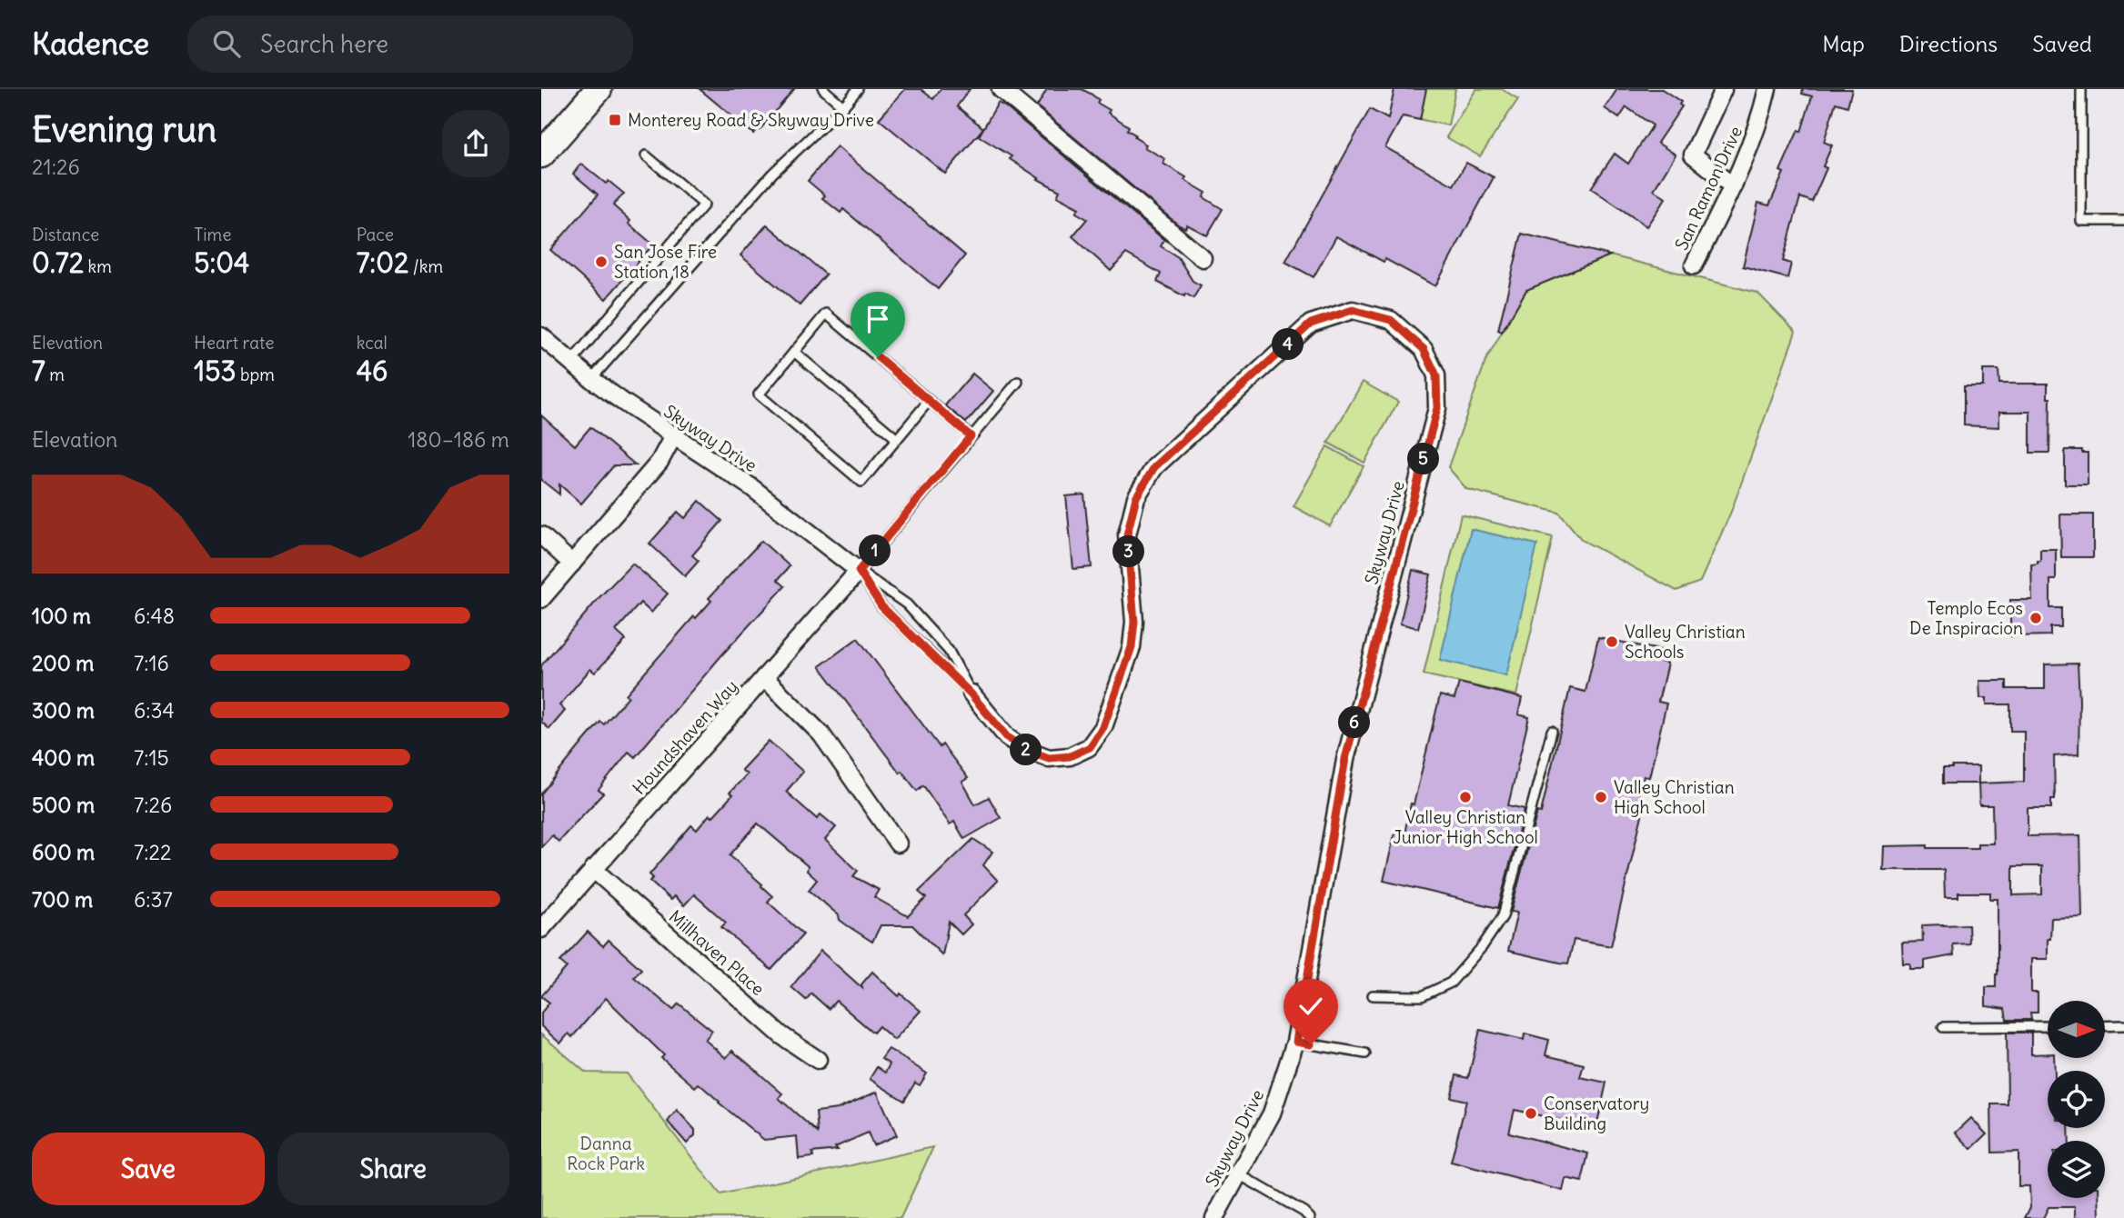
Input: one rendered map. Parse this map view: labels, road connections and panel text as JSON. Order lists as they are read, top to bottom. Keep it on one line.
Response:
{"streets":{"street":["San Ramon Drive","Skyway Drive","Houndshaven Way","Millhaven Place"]},"crossings":[["Skyway Drive","Houndshaven Way"],["Houndshaven Way","Millhaven Place"]],"parks":["Danna Rock Park"],"places":{"transit":["Monterey Road & Skyway Drive"],"other":["San Jose Fire Station 18","Templo Ecos De Inspiracion","Valley Christian Schools","Valley Christian Junior High School","Valley Christian High School","Conservatory Building"]},"north":"right","page":{"header":"Kadence","search":"Search here","nav":["Map","Directions","Saved"],"heading":["Evening run","21:26"],"stats":[["Distance","0.72 km"],["Time","5:04"],["Pace","7:02 /km"],["Elevation","7 m"],["Heart rate","153 bpm"],["kcal","46"]],"pins":["4","5","1","3","6","2"],"chart":["Elevation","180–186 m"],"list":[{"name":"100 m","note":"6:48"},{"name":"200 m","note":"7:16"},{"name":"300 m","note":"6:34"},{"name":"400 m","note":"7:15"},{"name":"500 m","note":"7:26"},{"name":"600 m","note":"7:22"},{"name":"700 m","note":"6:37"}],"buttons":["Save","Share"]}}
